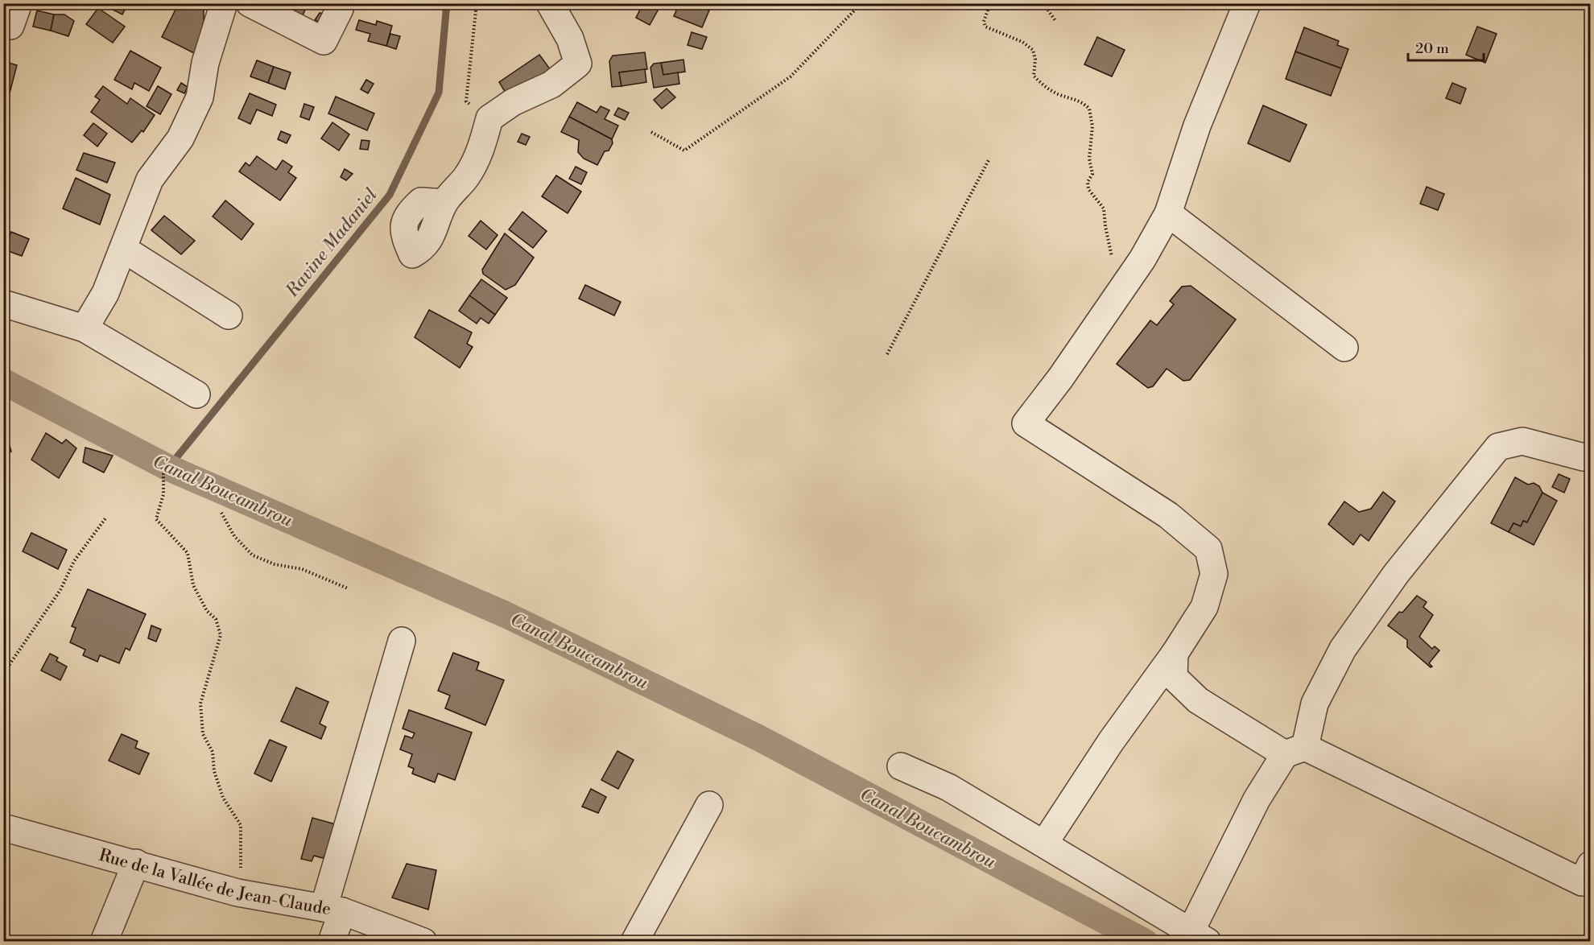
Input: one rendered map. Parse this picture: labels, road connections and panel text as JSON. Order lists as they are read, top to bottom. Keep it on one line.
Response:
{"streets":{"street":["Rue de la Vallée de Jean-Claude"]},"water":["Ravine Madaniel","Canal Boucambrou"],"scale_bar":"20 m"}
